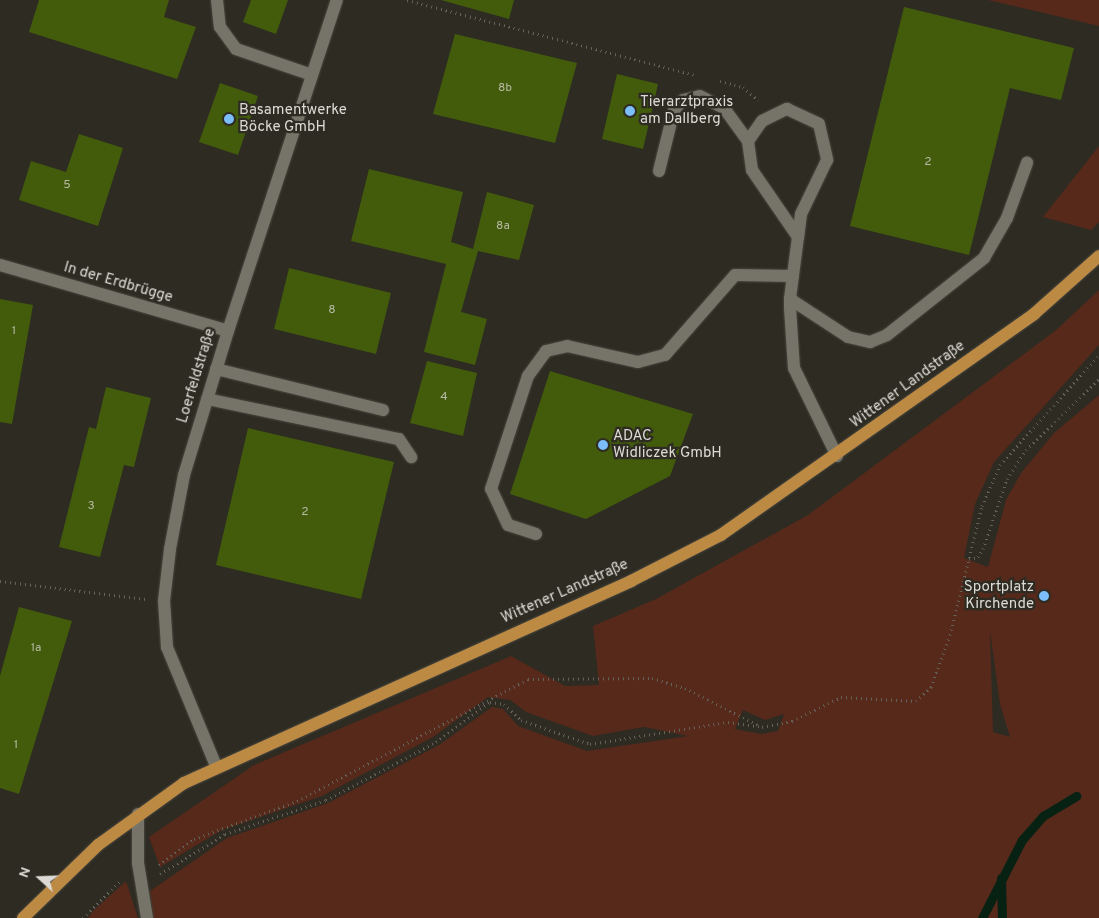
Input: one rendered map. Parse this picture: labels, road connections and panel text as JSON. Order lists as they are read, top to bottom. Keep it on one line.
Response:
{"streets":{"main road":["Wittener Landstraße"],"street":["In der Erdbrügge","Loerfeldstraße"]},"crossings":[["In der Erdbrügge","Loerfeldstraße"],["Loerfeldstraße","Wittener Landstraße"]],"places":["Tierarztpraxis am Dallberg","Basamentwerke Böcke GmbH","ADAC Widliczek GmbH","Sportplatz Kirchende"],"house_numbers":["8b","2","5","8a","8","1","4","3","2","1a","1"],"north":"left"}
